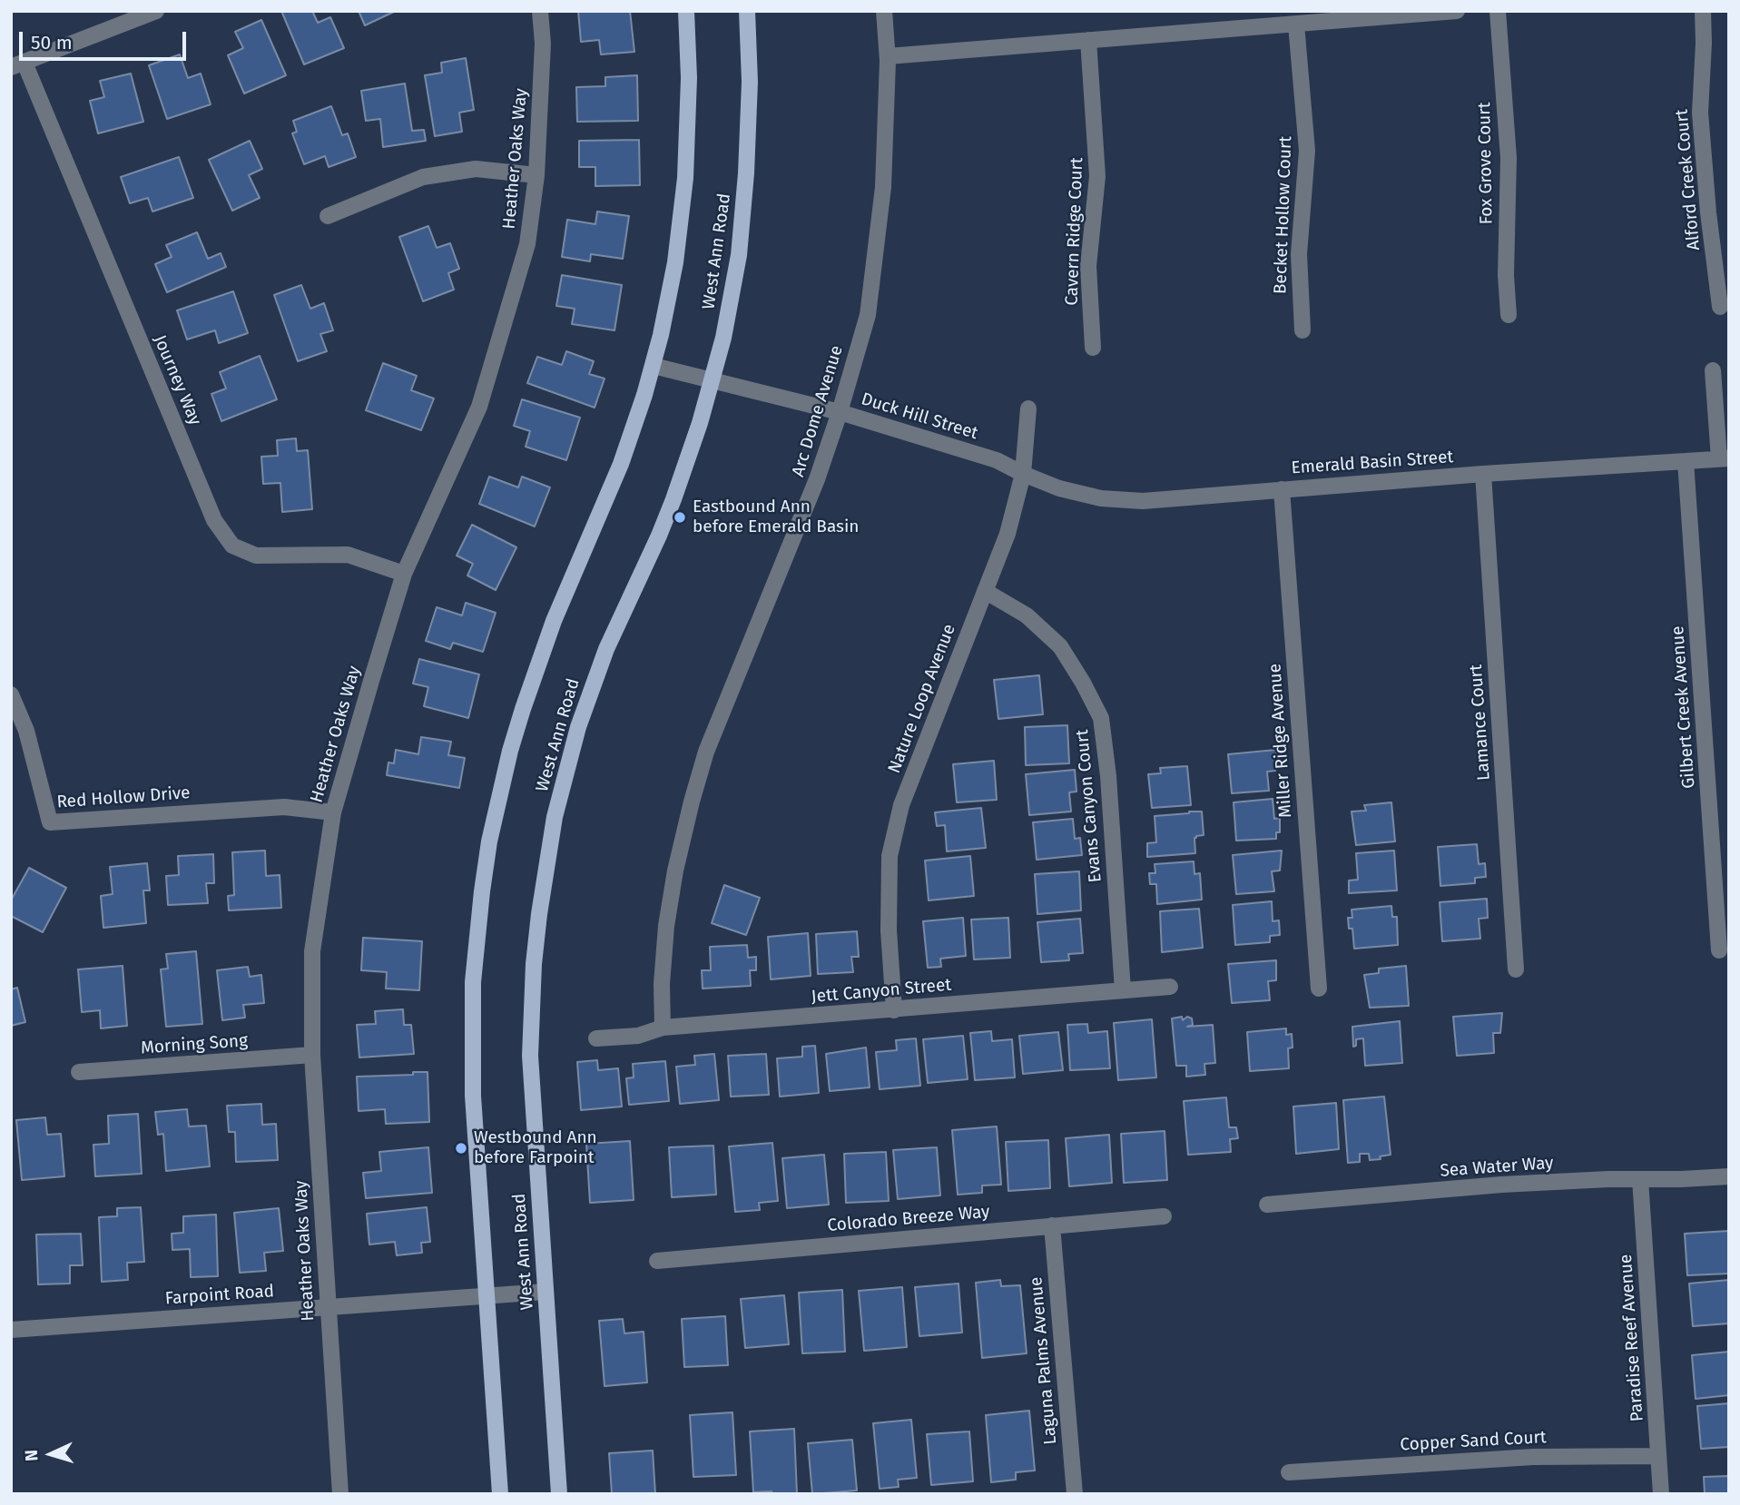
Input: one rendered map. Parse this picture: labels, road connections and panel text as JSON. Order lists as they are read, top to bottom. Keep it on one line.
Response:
{"streets":{"main road":["West Ann Road"],"street":["Heather Oaks Way","Fox Grove Court","Alford Creek Court","Becket Hollow Court","Cavern Ridge Court","Journey Way","Arc Dome Avenue","Duck Hill Street","Emerald Basin Street","Nature Loop Avenue","Gilbert Creek Avenue","Lamance Court","Miller Ridge Avenue","Red Hollow Drive","Evans Canyon Court","Jett Canyon Street","Morning Song","Sea Water Way","Colorado Breeze Way","Farpoint Road","Paradise Reef Avenue","Laguna Palms Avenue","Copper Sand Court"]},"crossings":[["Heather Oaks Way","Journey Way"],["Heather Oaks Way","Red Hollow Drive"],["Heather Oaks Way","Morning Song"],["Heather Oaks Way","Farpoint Road"],["West Ann Road","Duck Hill Street"],["West Ann Road","Farpoint Road"],["Arc Dome Avenue","Duck Hill Street"],["Arc Dome Avenue","Jett Canyon Street"],["Duck Hill Street","Emerald Basin Street"],["Duck Hill Street","Nature Loop Avenue"],["Emerald Basin Street","Nature Loop Avenue"],["Emerald Basin Street","Gilbert Creek Avenue"],["Emerald Basin Street","Lamance Court"],["Emerald Basin Street","Miller Ridge Avenue"],["Nature Loop Avenue","Evans Canyon Court"],["Nature Loop Avenue","Jett Canyon Street"],["Evans Canyon Court","Jett Canyon Street"],["Sea Water Way","Paradise Reef Avenue"],["Colorado Breeze Way","Laguna Palms Avenue"],["Paradise Reef Avenue","Copper Sand Court"]],"places":["Eastbound Ann before Emerald Basin","Westbound Ann before Farpoint"],"scale_bar":"50 m","north":"left"}
